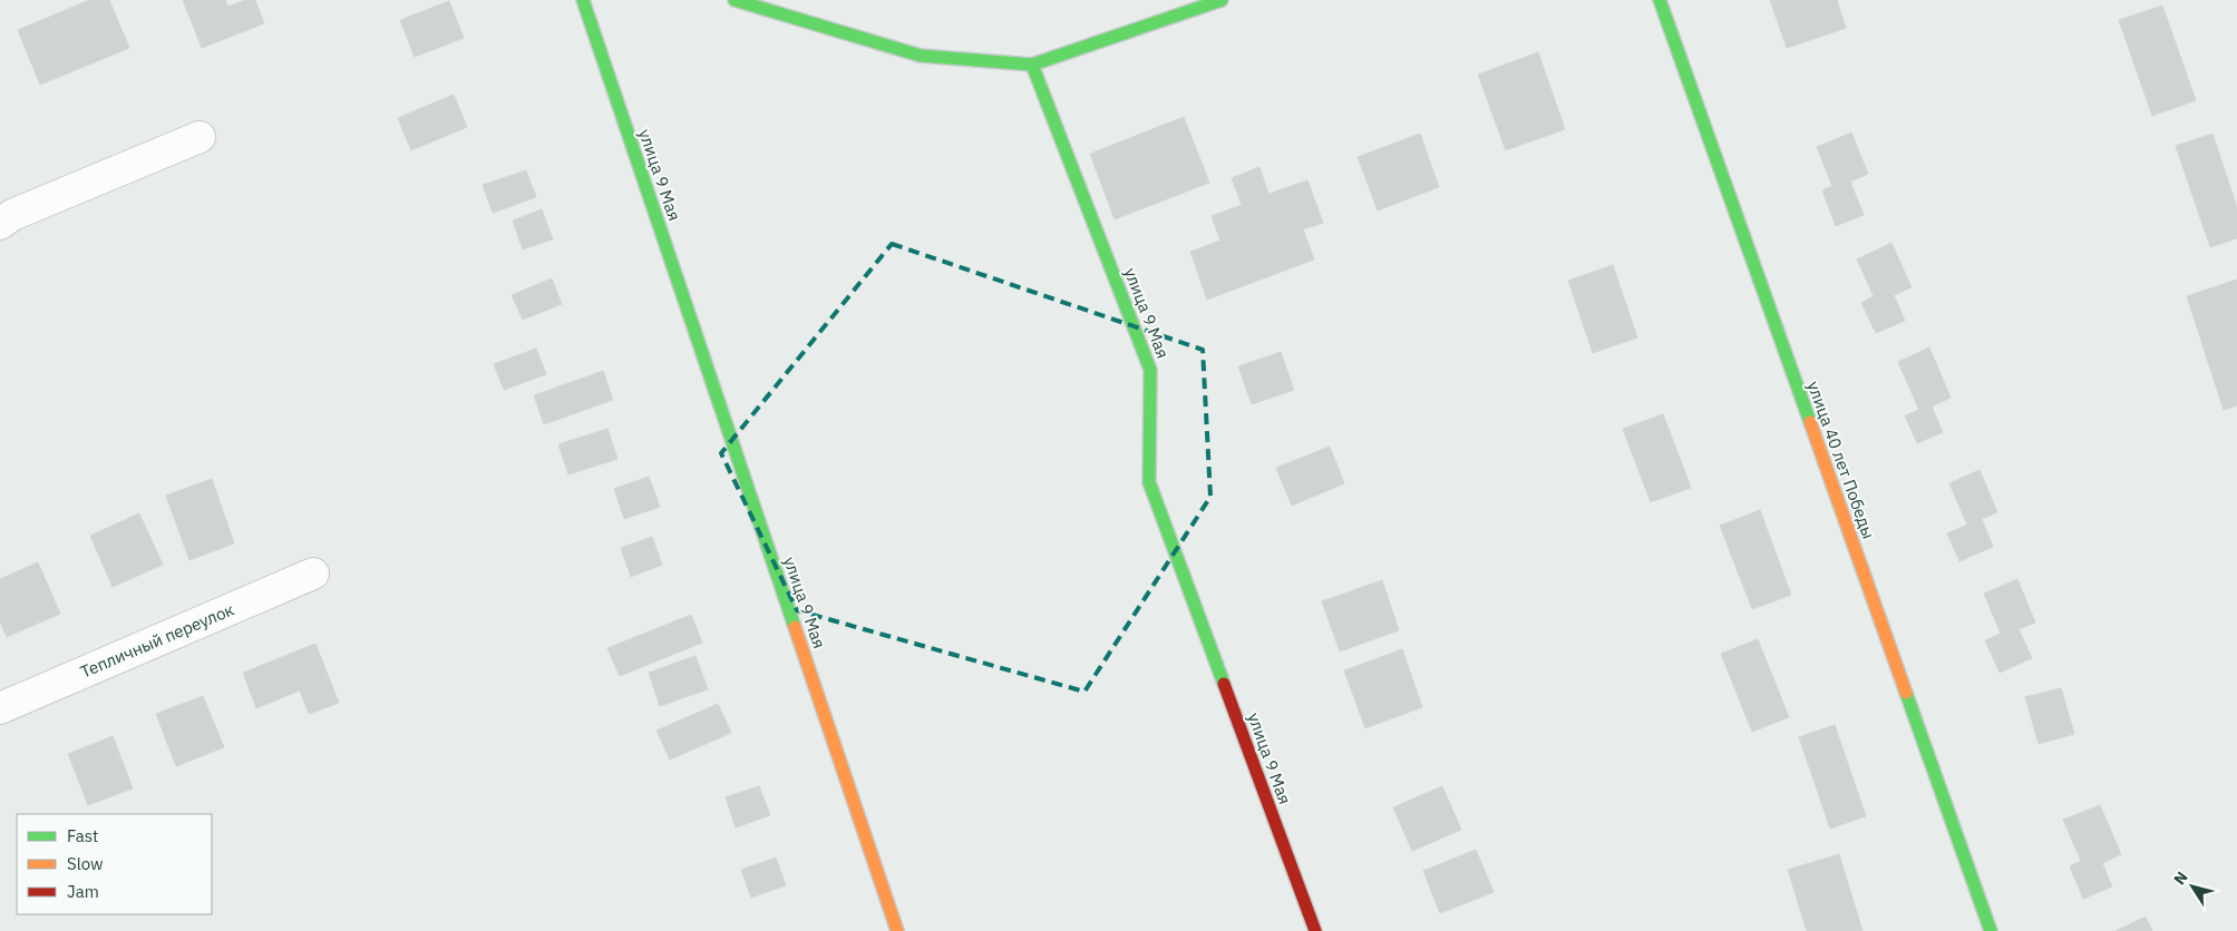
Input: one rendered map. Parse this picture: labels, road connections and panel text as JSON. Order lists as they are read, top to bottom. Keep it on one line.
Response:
{"streets":{"street":["улица 9 Мая","улица 40 лет Победы","Тепличный переулок"]},"legend":["Fast","Slow","Jam"],"north":"top left"}
